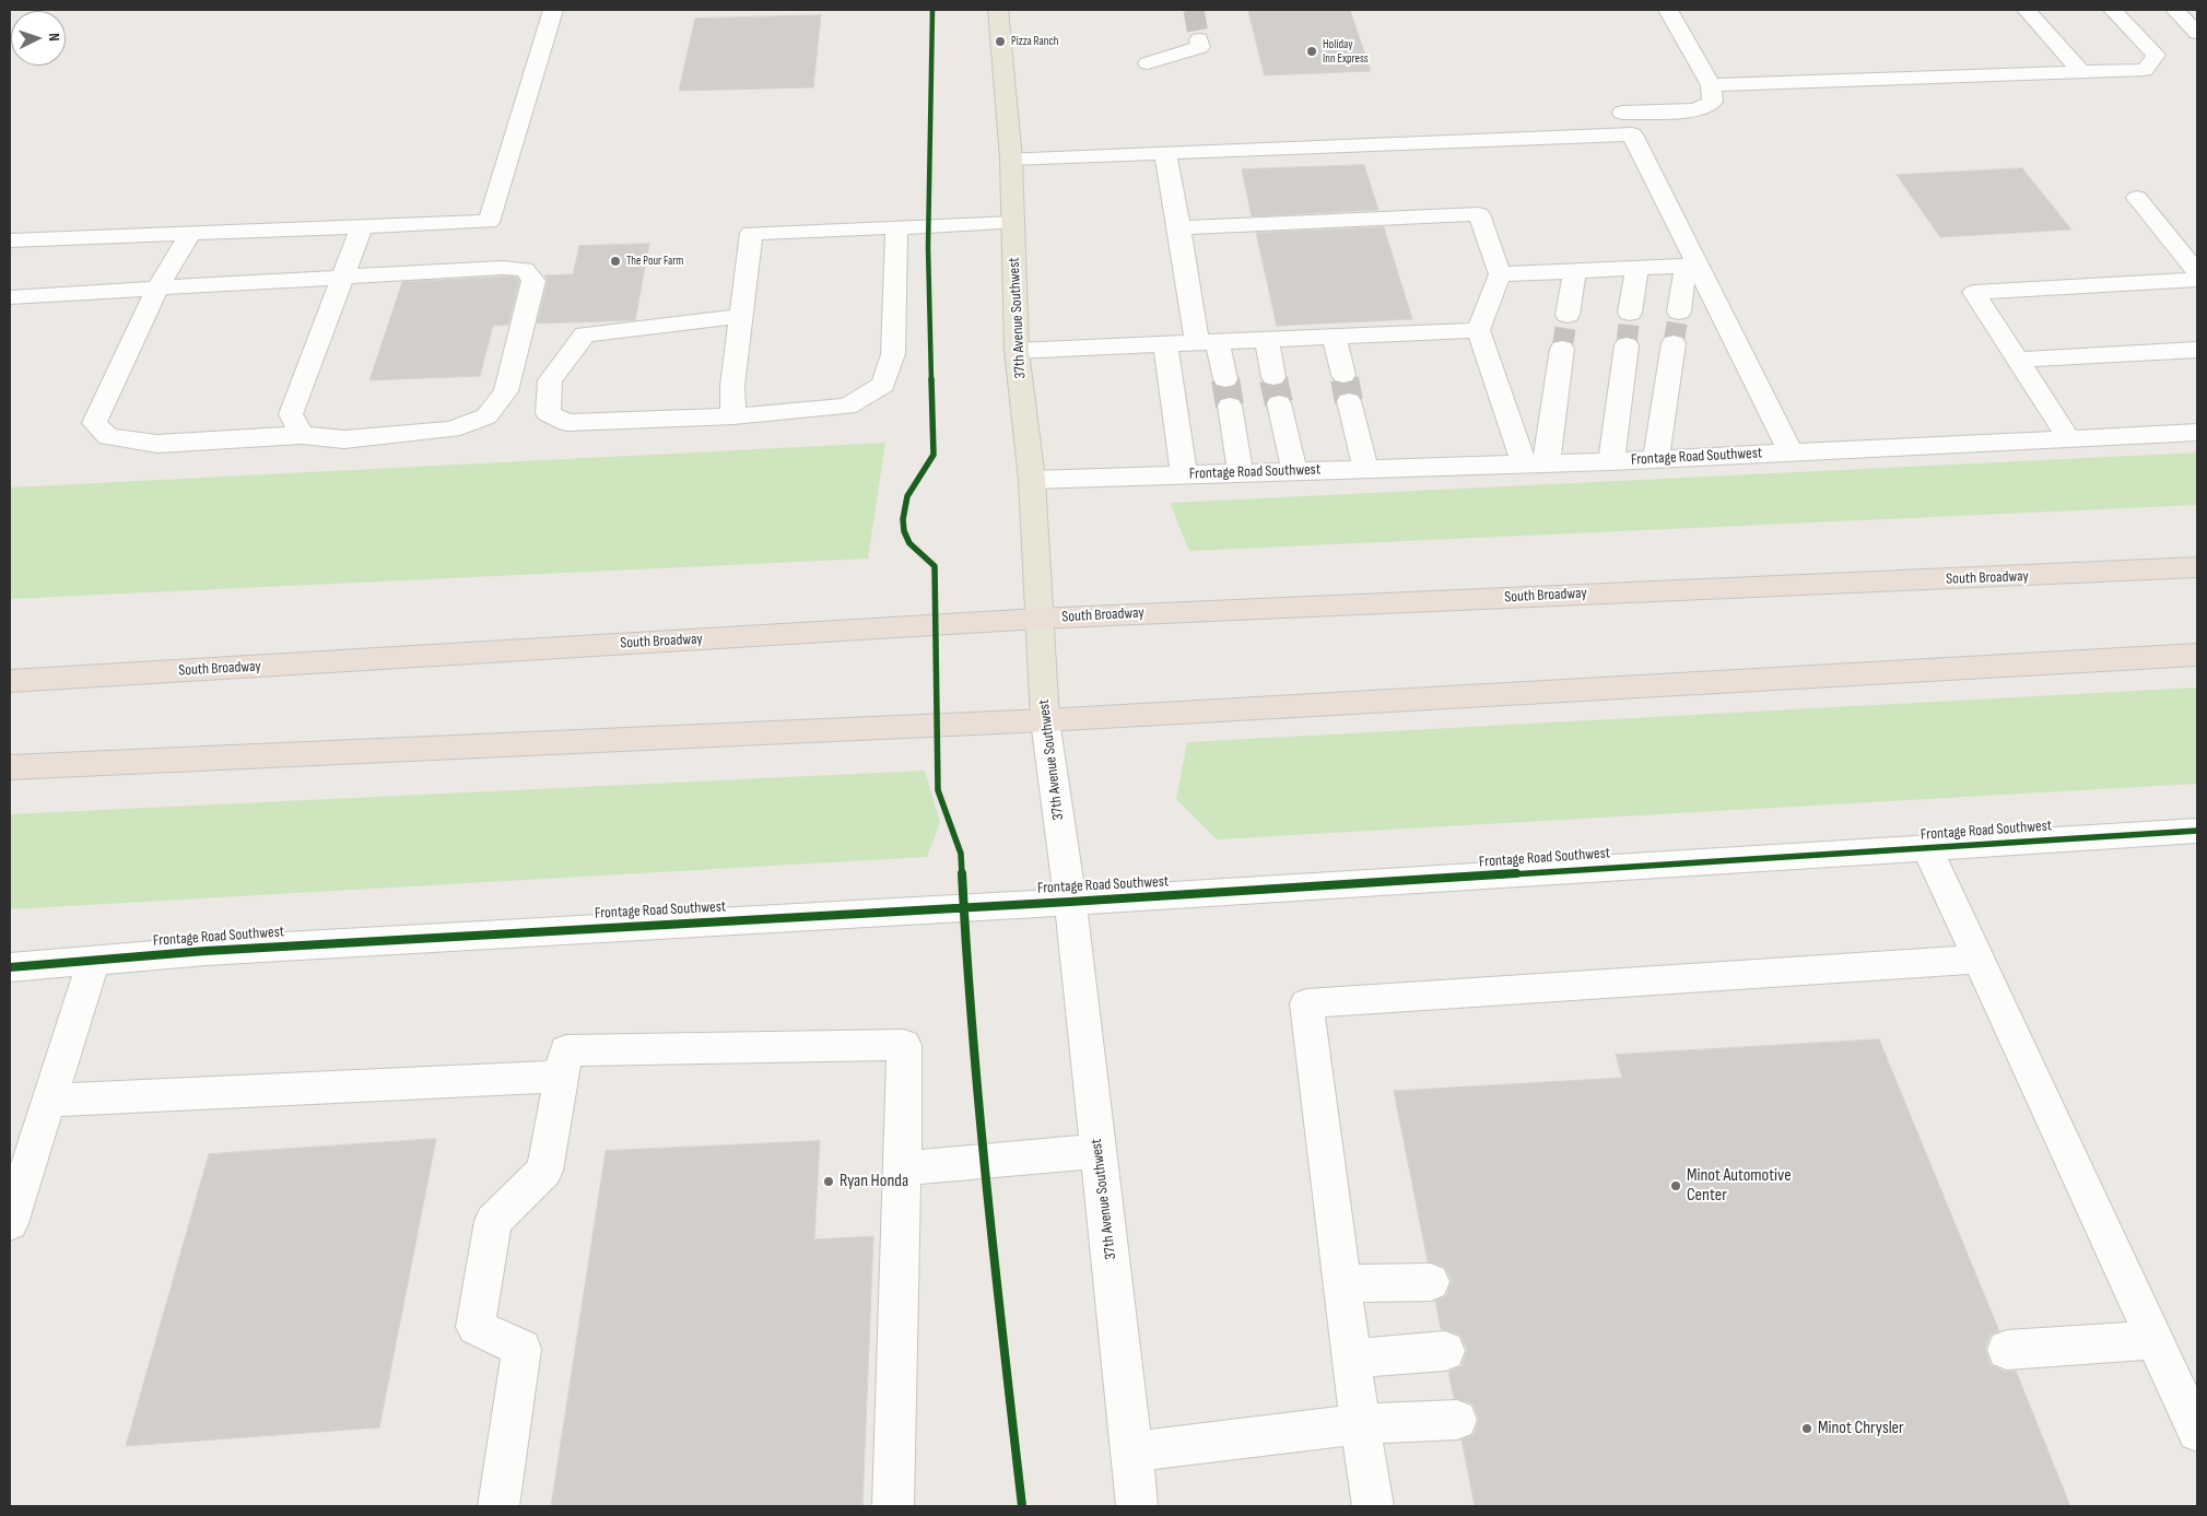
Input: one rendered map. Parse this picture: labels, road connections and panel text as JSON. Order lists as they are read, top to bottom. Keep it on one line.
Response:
{"streets":{"highway":["South Broadway"],"main road":["37th Avenue Southwest"],"street":["Frontage Road Southwest"]},"crossings":[["37th Avenue Southwest","Frontage Road Southwest"],["37th Avenue Southwest","South Broadway"]],"places":["Pizza Ranch","Holiday Inn Express","The Pour Farm","Ryan Honda","Minot Automotive Center","Minot Chrysler"],"north":"right"}
